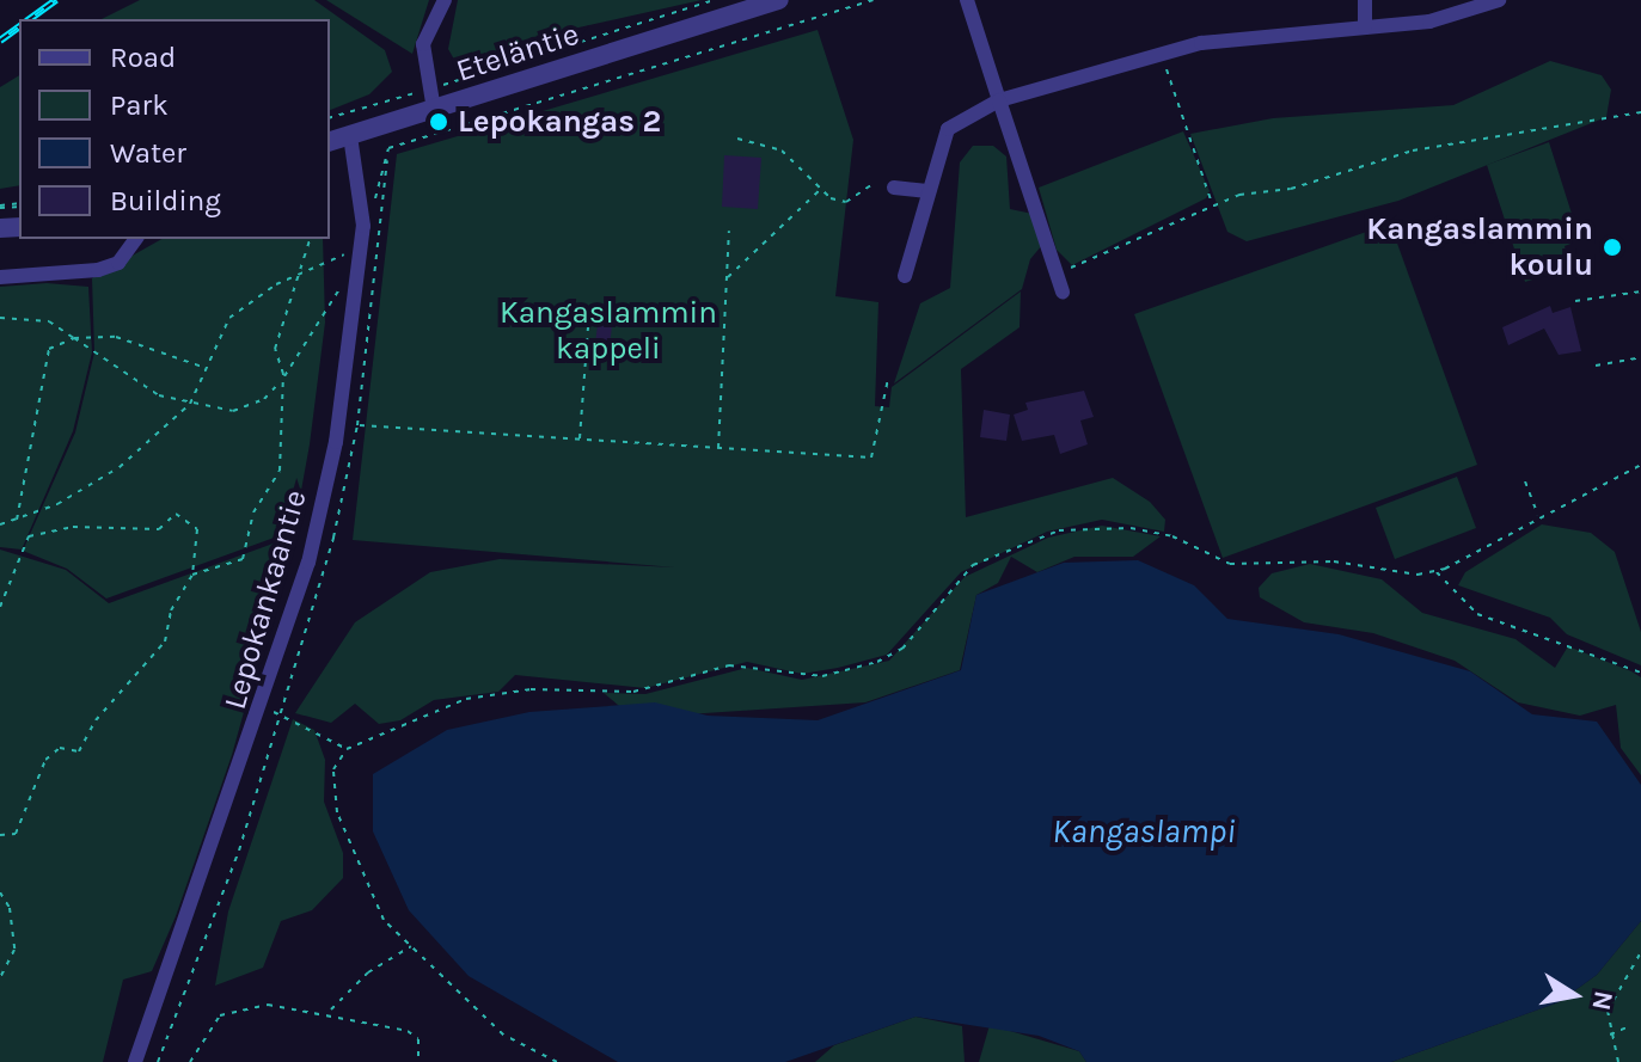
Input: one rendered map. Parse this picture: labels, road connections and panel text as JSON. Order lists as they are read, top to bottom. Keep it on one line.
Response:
{"streets":{"street":["Eteläntie","Lepokankaantie"]},"crossings":[["Eteläntie","Lepokankaantie"]],"water":["Kangaslampi"],"parks":["Kangaslammin kappeli"],"places":["Lepokangas 2","Kangaslammin koulu"],"legend":["Road","Park","Water","Building"],"north":"right"}
